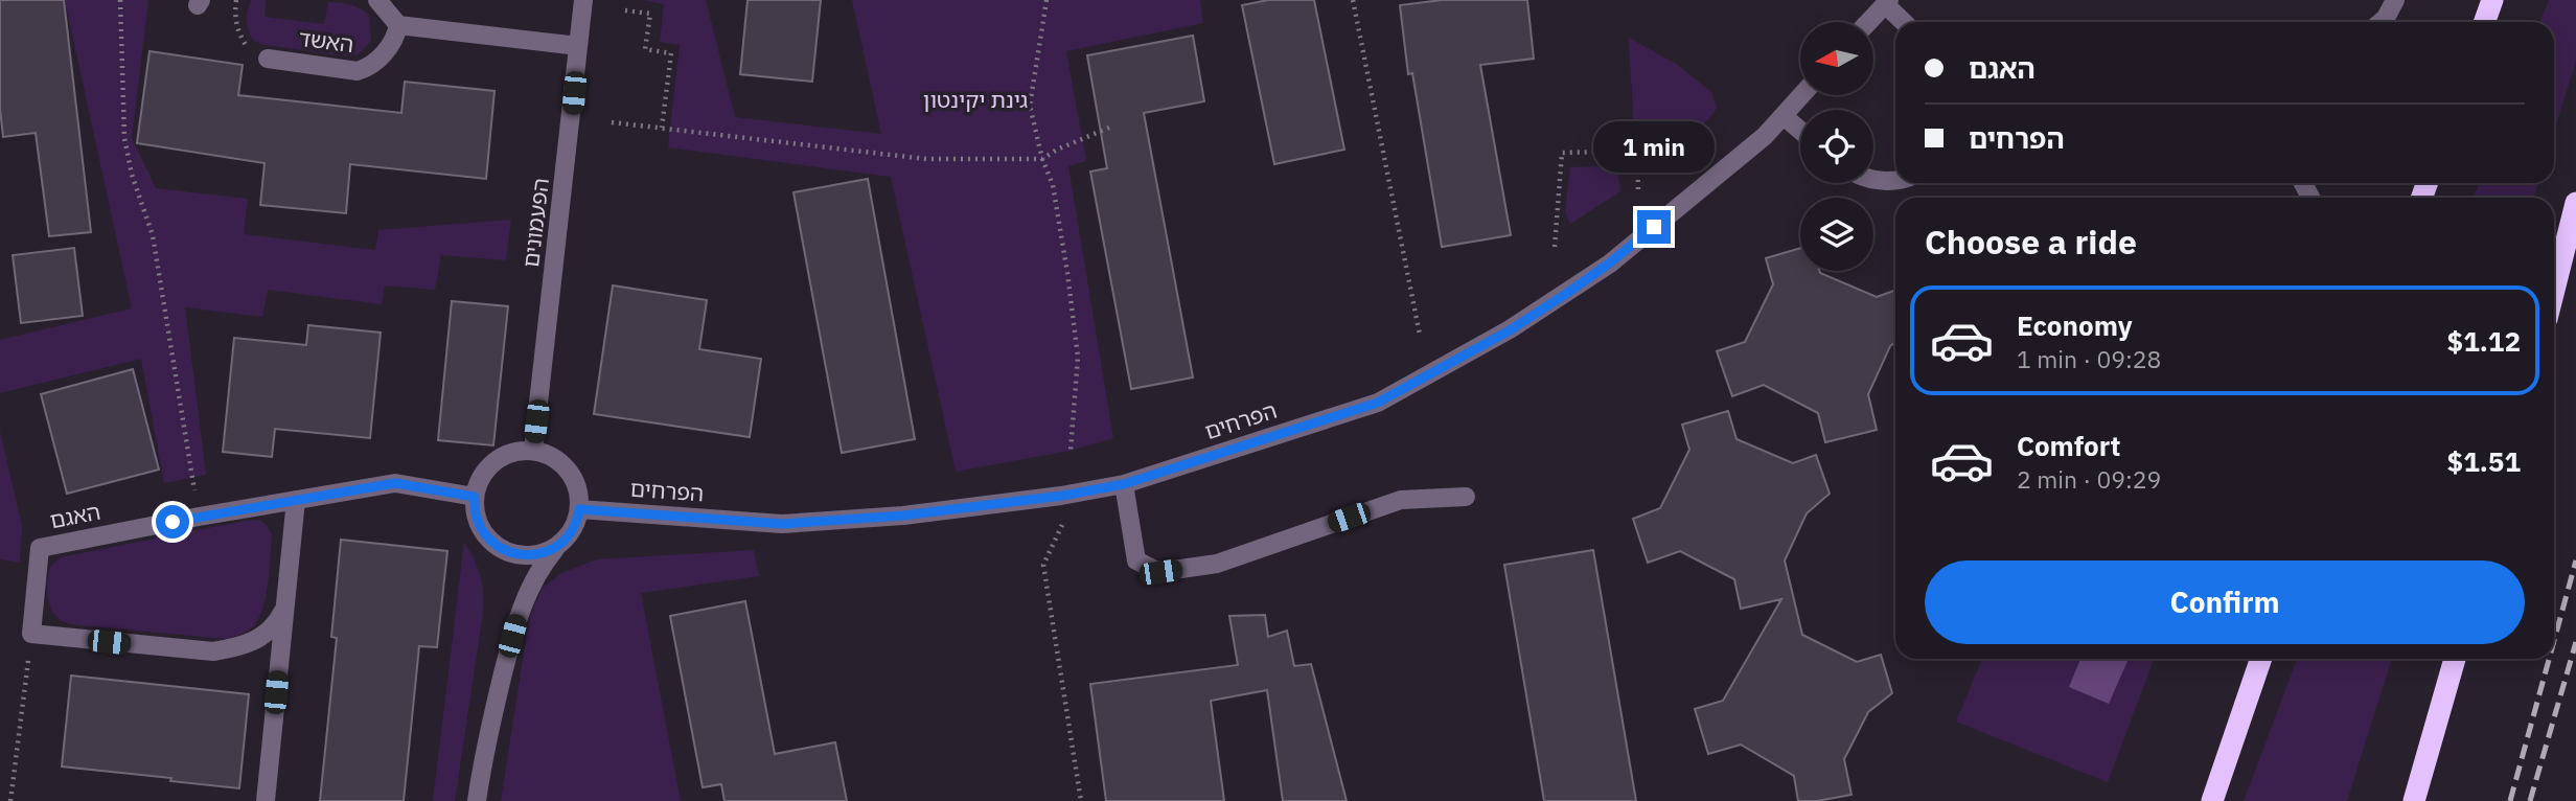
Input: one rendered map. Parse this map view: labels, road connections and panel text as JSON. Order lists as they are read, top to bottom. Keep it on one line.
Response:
{"streets":{"street":["האשד","הפעמונים","הפרחים","האגם"]},"crossings":[["הפעמונים","הפרחים"],["הפעמונים","האגם"],["הפרחים","האגם"]],"parks":["גינת יקינטון"],"north":"left","page":{"banner":["האגם","הפרחים"],"bubble":"1 min","heading":"Choose a ride","list":[{"name":"Economy","note":"1 min · 09:28","value":"$1.12"},{"name":"Comfort","note":"2 min · 09:29","value":"$1.51"}],"buttons":"Confirm"}}
